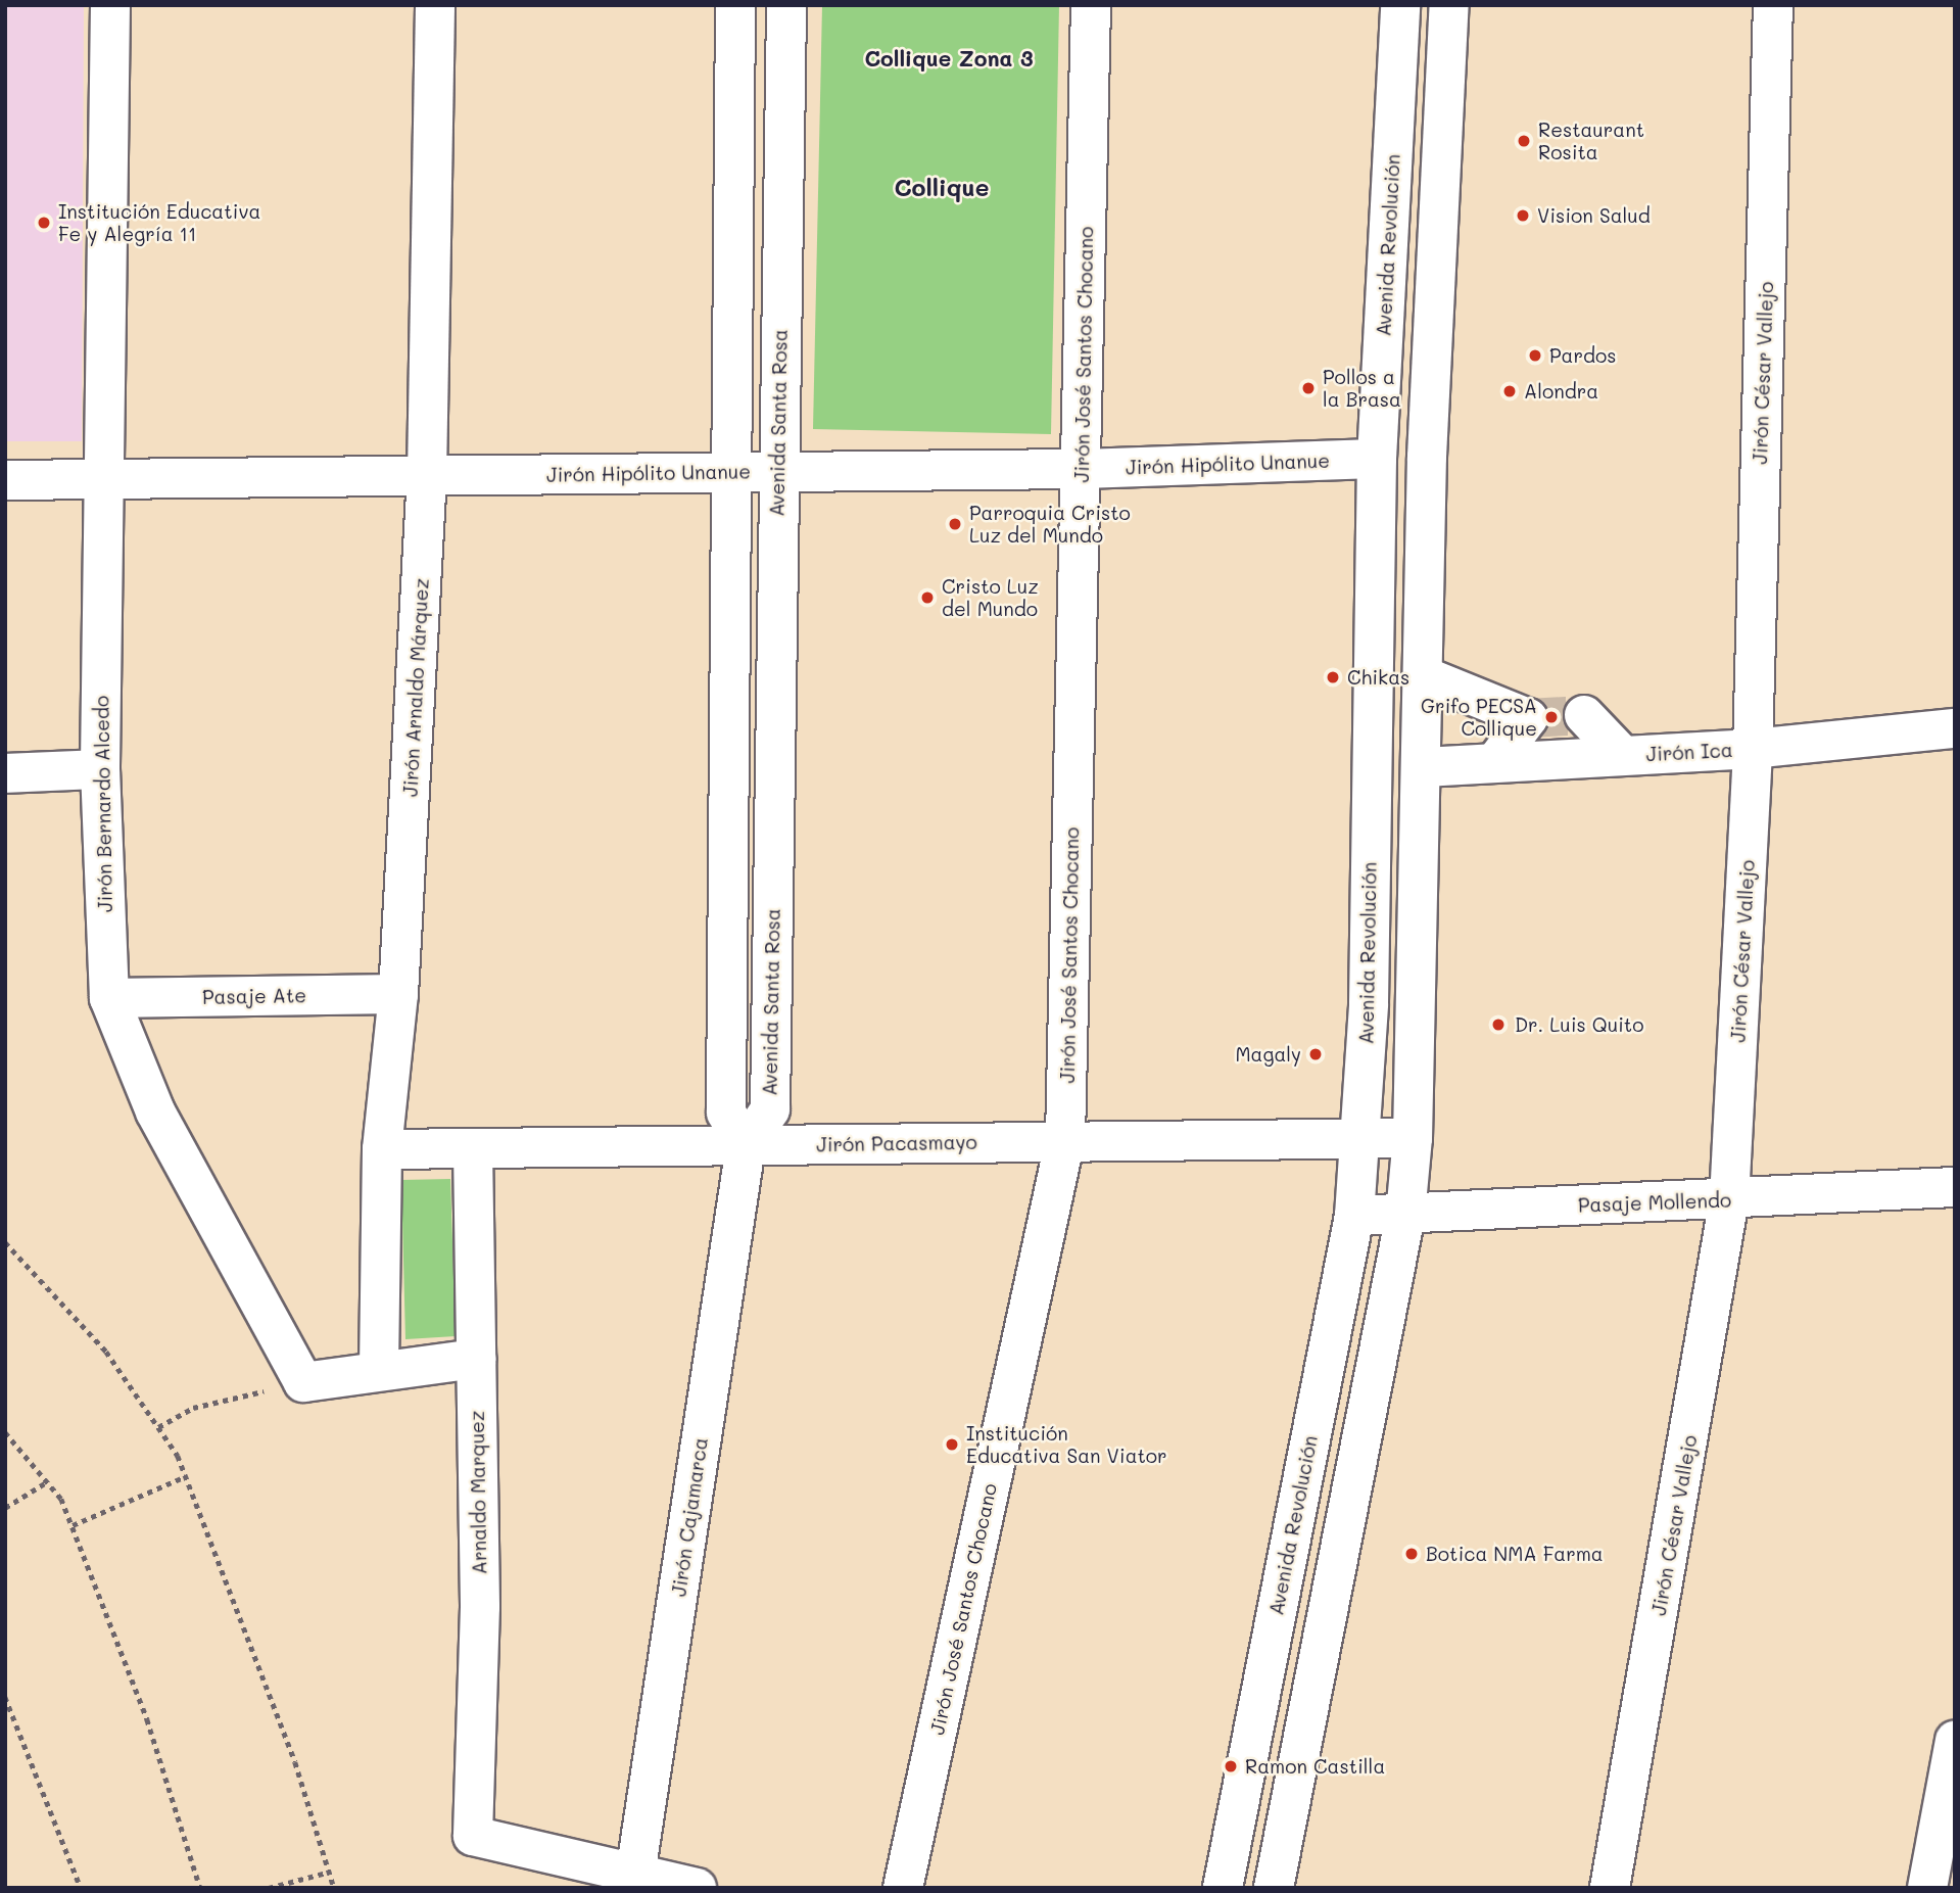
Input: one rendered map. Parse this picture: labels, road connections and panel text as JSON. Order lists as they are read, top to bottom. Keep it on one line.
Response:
{"streets":{"street":["Avenida Revolución","Jirón José Santos Chocano","Jirón César Vallejo","Avenida Santa Rosa","Jirón Hipólito Unanue","Jirón Arnaldo Márquez","Jirón Ica","Jirón Bernardo Alcedo","Pasaje Ate","Jirón Pacasmayo","Pasaje Mollendo","Arnaldo Marquez","Jirón Cajamarca"]},"crossings":[["Avenida Revolución","Jirón Hipólito Unanue"],["Avenida Revolución","Jirón Pacasmayo"],["Avenida Revolución","Pasaje Mollendo"],["Jirón José Santos Chocano","Jirón Hipólito Unanue"],["Jirón José Santos Chocano","Jirón Pacasmayo"],["Jirón César Vallejo","Jirón Ica"],["Jirón César Vallejo","Pasaje Mollendo"],["Avenida Santa Rosa","Jirón Hipólito Unanue"],["Avenida Santa Rosa","Jirón Pacasmayo"],["Avenida Santa Rosa","Jirón Cajamarca"],["Jirón Hipólito Unanue","Jirón Arnaldo Márquez"],["Jirón Hipólito Unanue","Jirón Bernardo Alcedo"],["Jirón Arnaldo Márquez","Pasaje Ate"],["Jirón Arnaldo Márquez","Jirón Pacasmayo"],["Jirón Bernardo Alcedo","Pasaje Ate"],["Jirón Pacasmayo","Arnaldo Marquez"],["Jirón Pacasmayo","Jirón Cajamarca"],["Arnaldo Marquez","Jirón Cajamarca"]],"districts":["Collique Zona 3","Collique"],"places":["Restaurant Rosita","Vision Salud","Institución Educativa Fe y Alegría 11","Pardos","Pollos a la Brasa","Alondra","Parroquia Cristo Luz del Mundo","Cristo Luz del Mundo","Chikas","Grifo PECSA Collique","Dr. Luis Quito","Magaly","Institución Educativa San Viator","Botica NMA Farma","Ramon Castilla"]}
